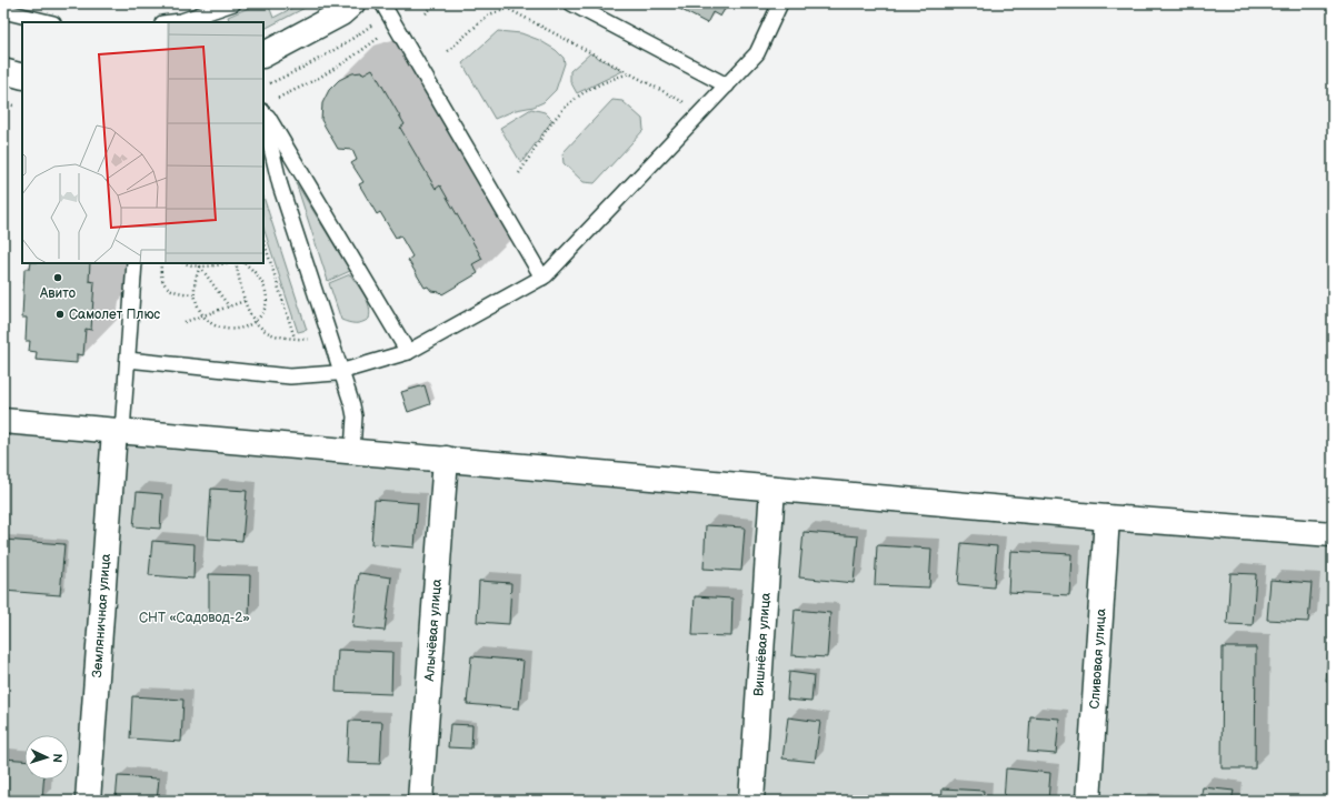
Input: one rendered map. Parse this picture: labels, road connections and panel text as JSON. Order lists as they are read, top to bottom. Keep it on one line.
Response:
{"streets":{"street":["Земляничная улица","Алычёвая улица","Вишнёвая улица","Сливовая улица"]},"parks":["СНТ «Садовод-2»"],"places":["Авито","Самолет Плюс"],"north":"right"}
